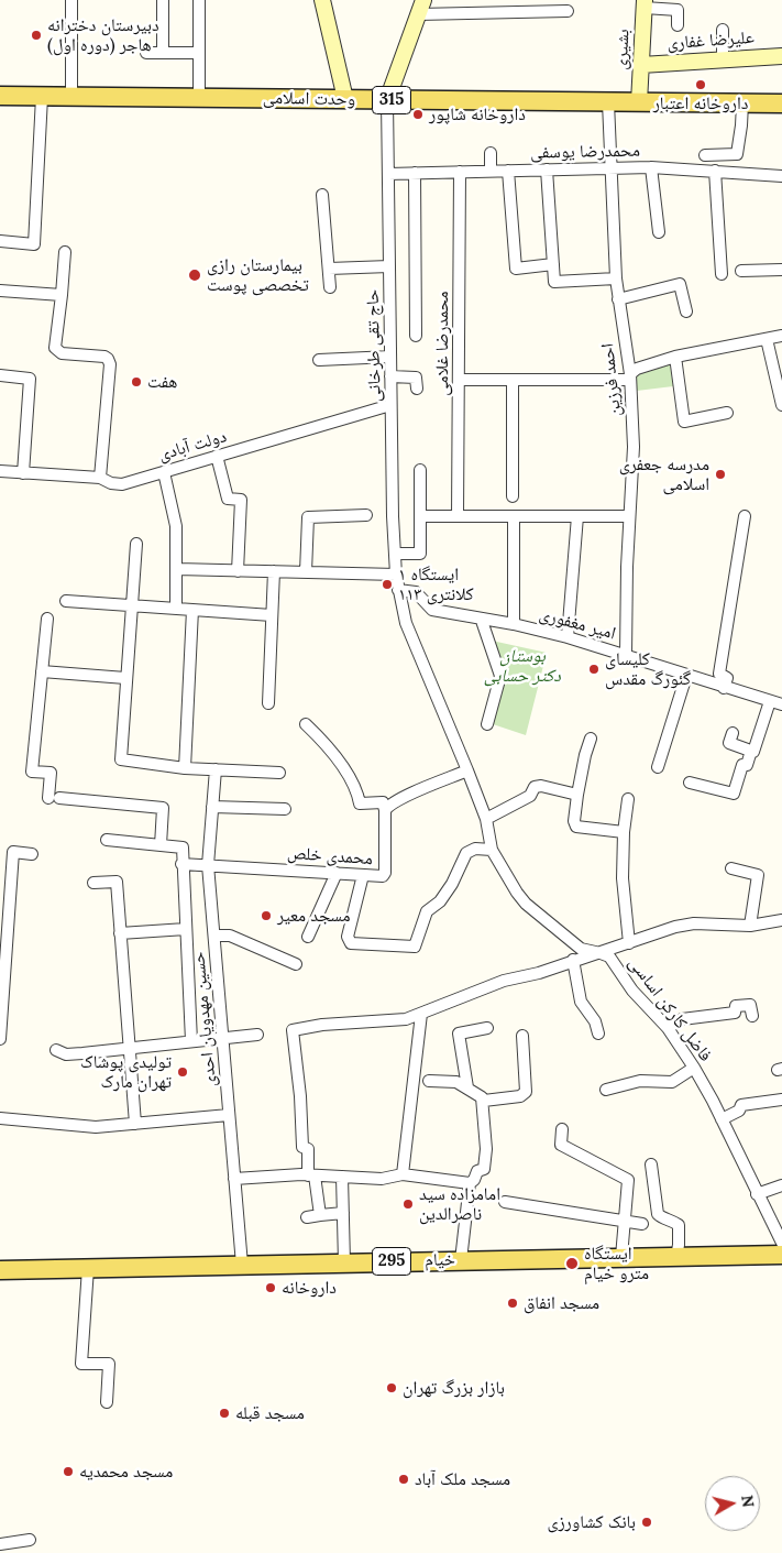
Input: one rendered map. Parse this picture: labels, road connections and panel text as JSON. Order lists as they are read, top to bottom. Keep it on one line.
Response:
{"streets":{"main road":["وحدت اسلامی","315","خیام","295"],"street":["علیرضا غفاری","بشیری","محمدرضا یوسفی","محمدرضا غلامی","حاج تقی طرخانی","احمد فرزین","دولت آبادی","امیر مغفوری","محمدی خلص","فاضل کارکن اساسی","حسین مهدویان احدی"]},"crossings":[["علیرضا غفاری","بشیری"],["بشیری","وحدت اسلامی"],["وحدت اسلامی","حاج تقی طرخانی"],["وحدت اسلامی","احمد فرزین"],["محمدرضا یوسفی","محمدرضا غلامی"],["محمدرضا یوسفی","حاج تقی طرخانی"],["محمدرضا یوسفی","احمد فرزین"],["حاج تقی طرخانی","دولت آبادی"],["حاج تقی طرخانی","امیر مغفوری"],["حاج تقی طرخانی","فاضل کارکن اساسی"],["احمد فرزین","امیر مغفوری"],["امیر مغفوری","فاضل کارکن اساسی"],["محمدی خلص","حسین مهدویان احدی"],["حسین مهدویان احدی","خیام"]],"parks":["بوستان دکتر حسابی"],"places":["دبیرستان دخترانه هاجر (دوره اول)","داروخانه اعتبار","داروخانه شاپور","بیمارستان رازی تخصصی پوست","هفت","مدرسه جعفری اسلامی","ایستگاه ۱ کلانتری ۱۱۳","کلیسای گئورگ مقدس","مسجد معیر","تولیدی پوشاک تهران مارک","امامزاده سید ناصرالدین","ایستگاه مترو خیام","داروخانه","مسجد انفاق","بازار بزرگ تهران","مسجد قبله","مسجد محمدیه","مسجد ملک آباد","بانک کشاورزی"],"north":"right"}
